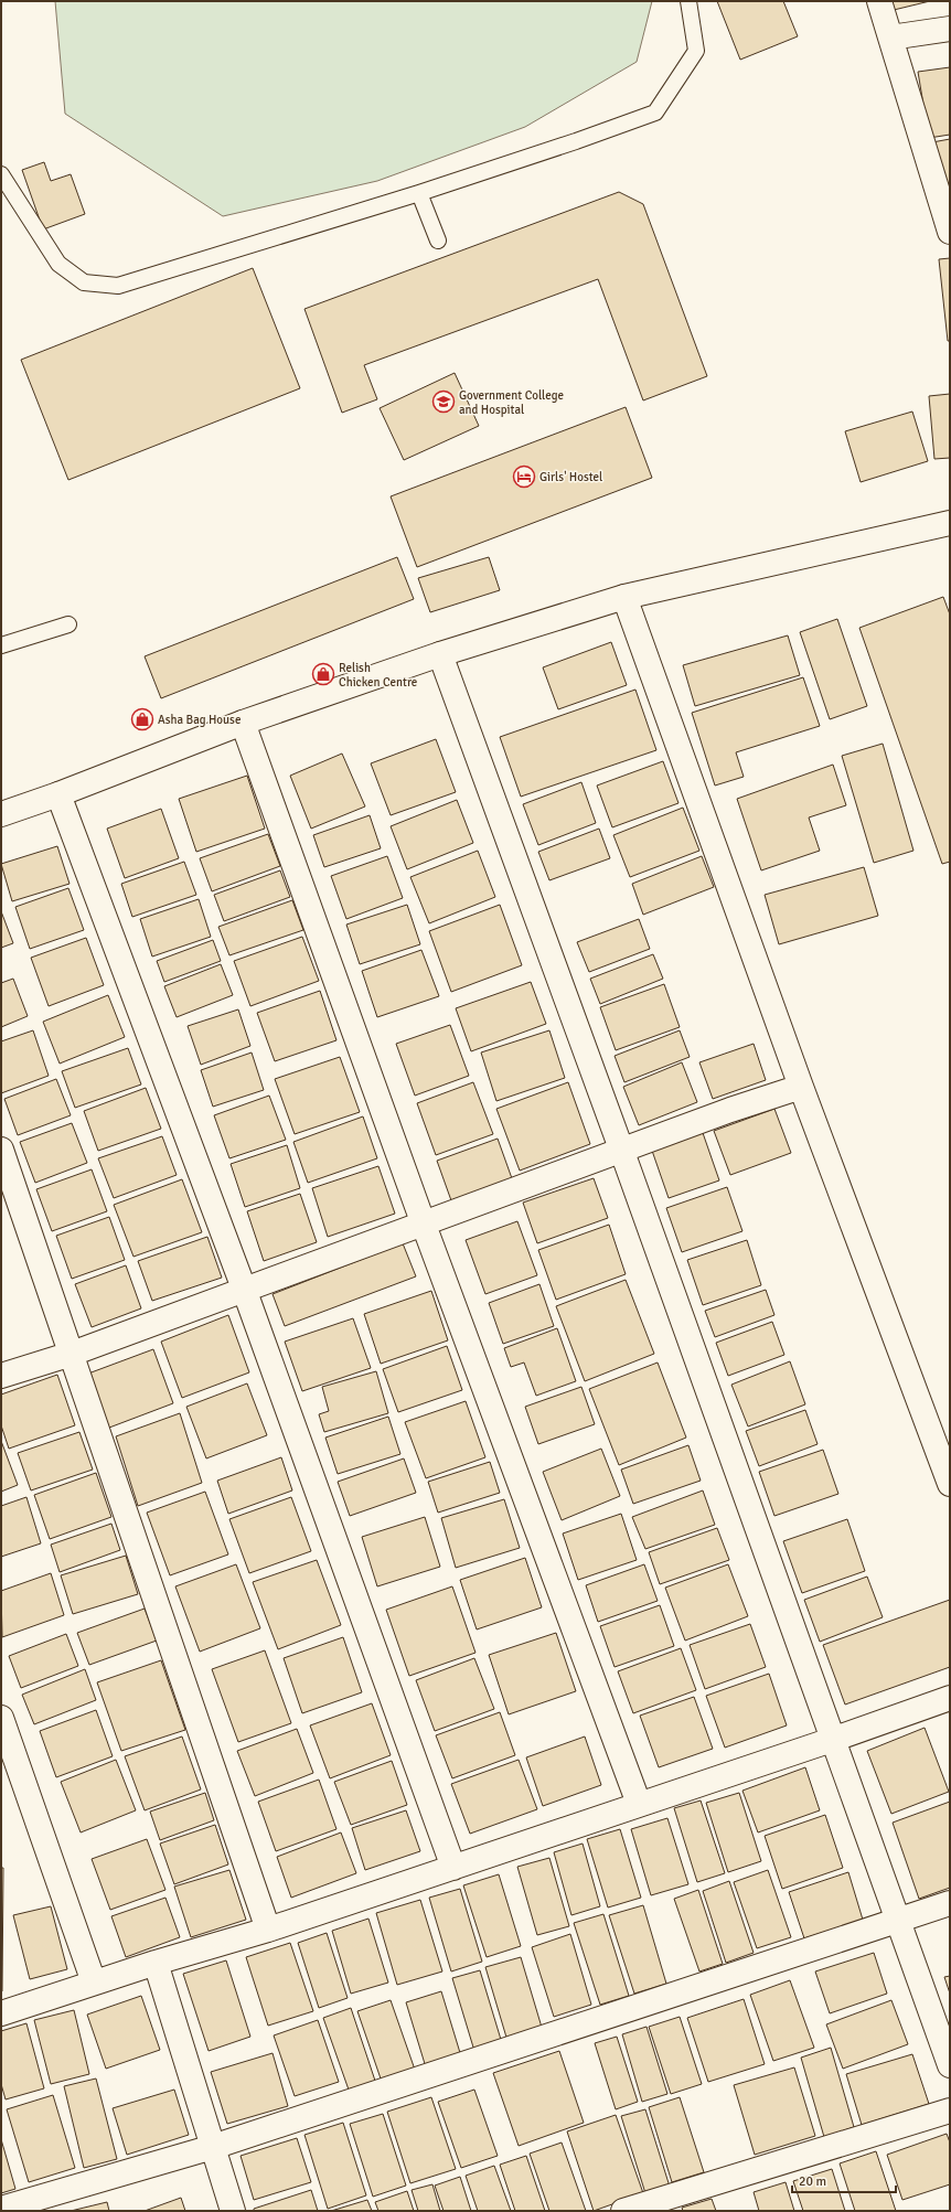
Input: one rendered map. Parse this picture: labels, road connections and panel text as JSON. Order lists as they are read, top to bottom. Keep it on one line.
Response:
{"places":{"school or university":["Government College and Hospital"],"hotel":["Girls' Hostel"],"shop":["Relish Chicken Centre","Asha Bag House"]},"scale_bar":"20 m"}
